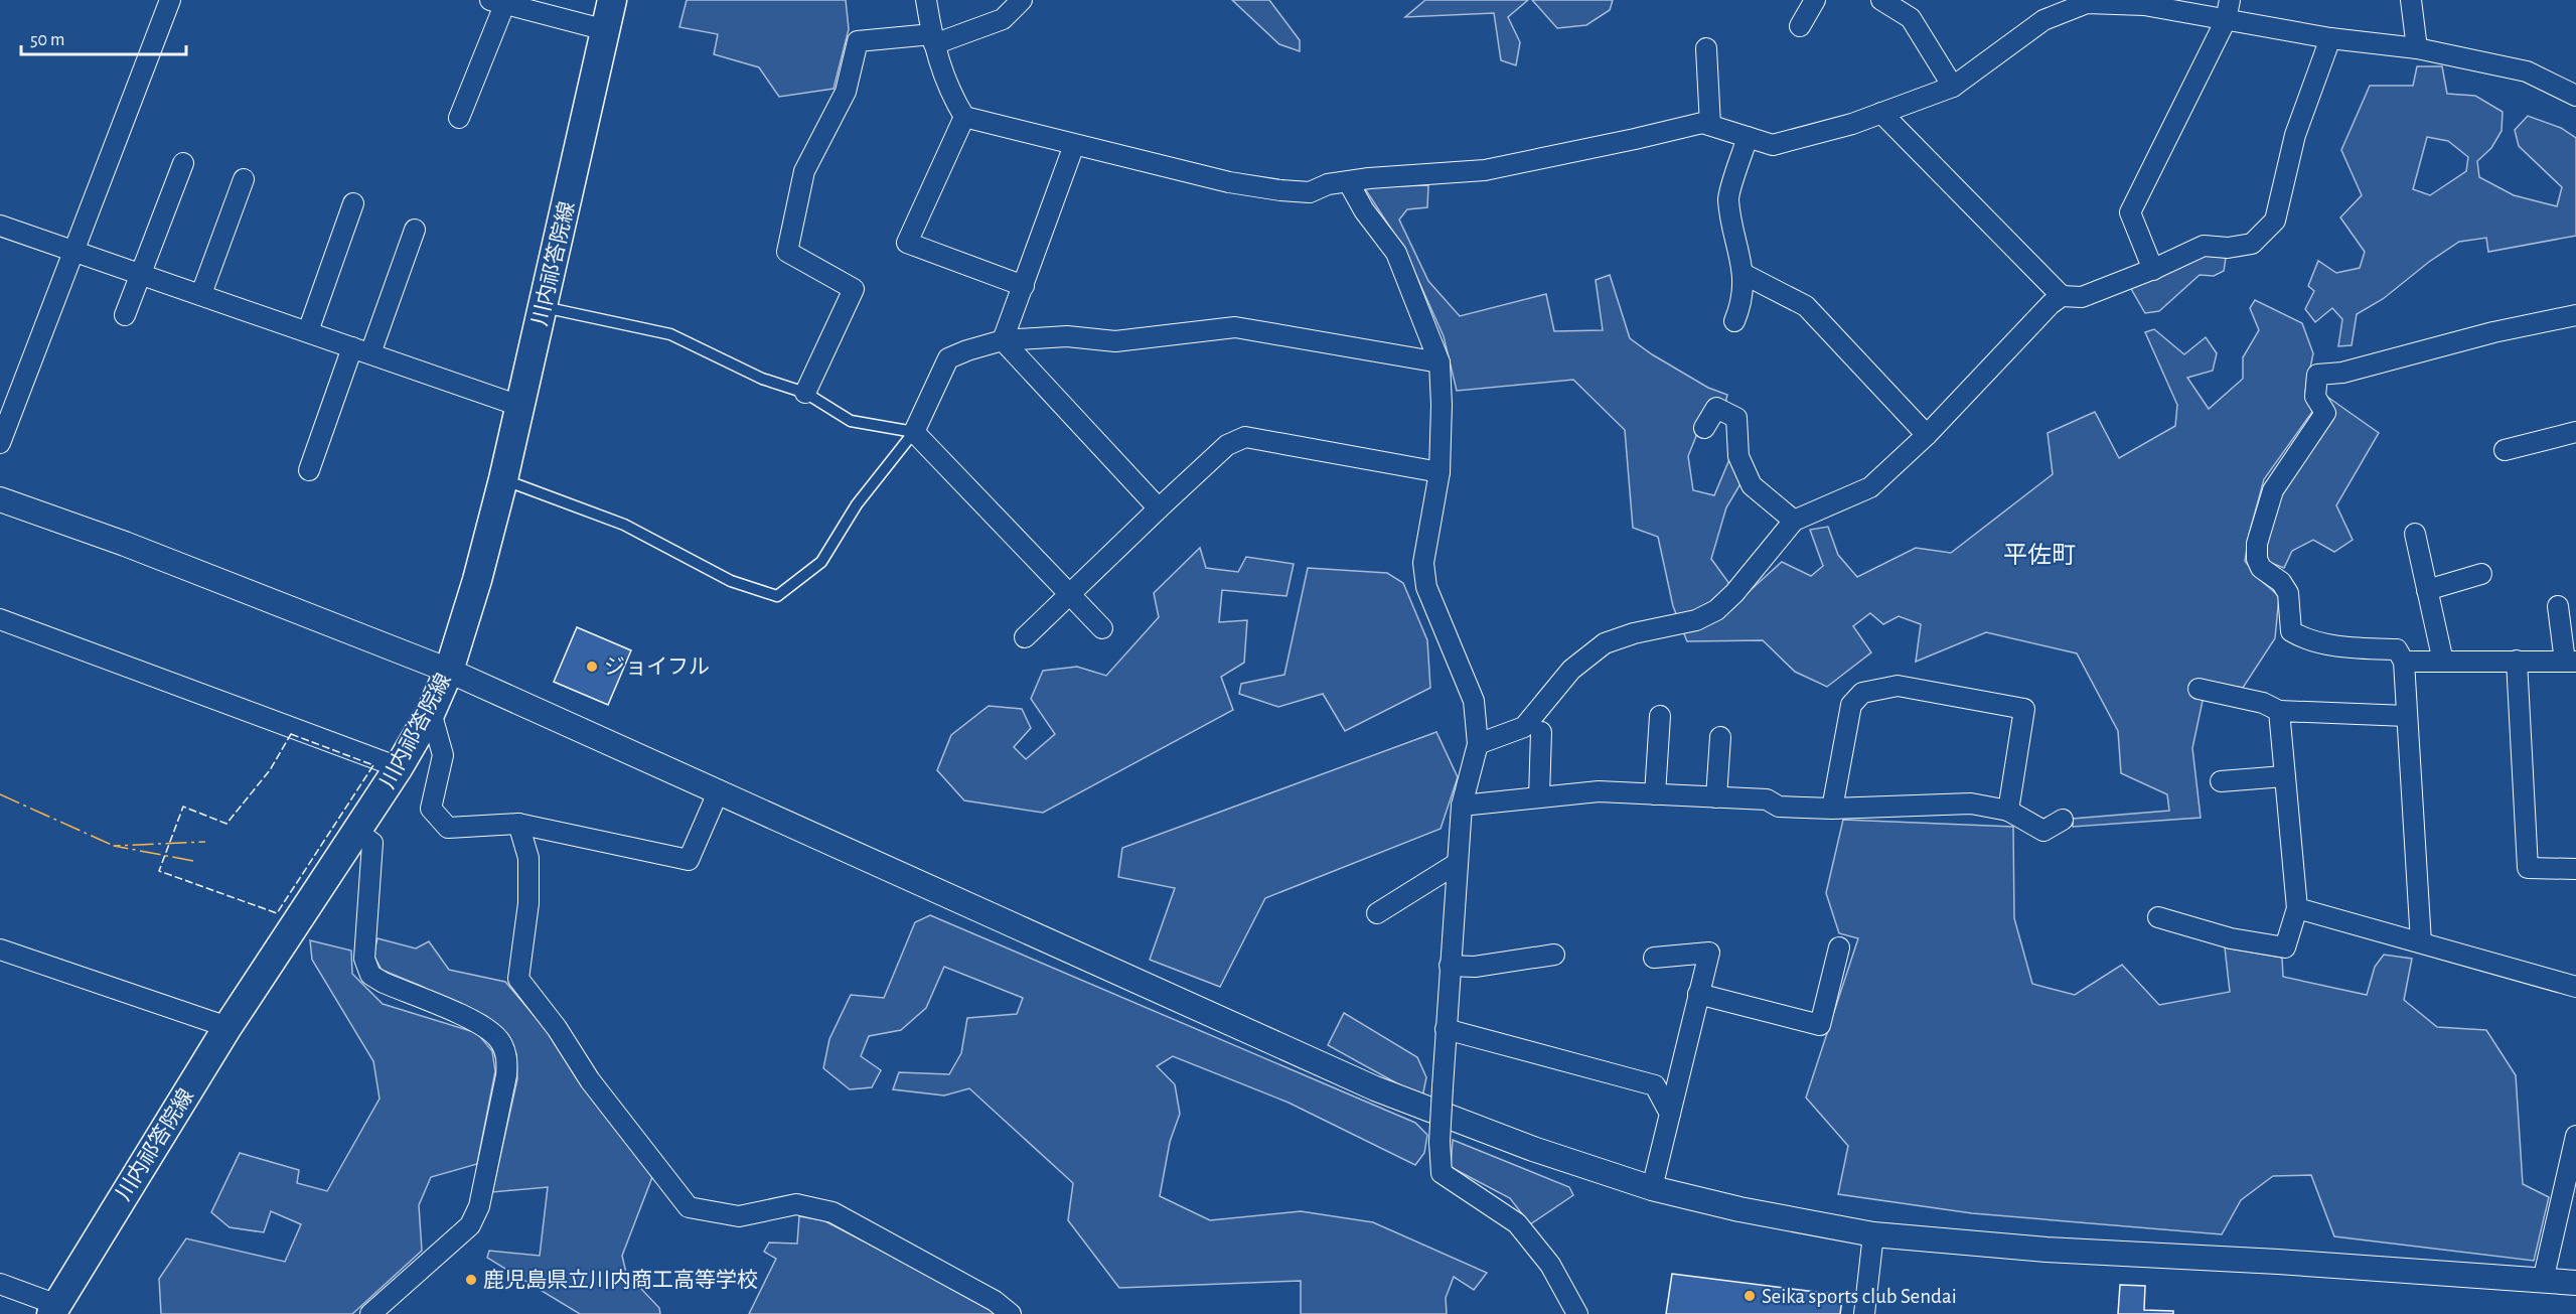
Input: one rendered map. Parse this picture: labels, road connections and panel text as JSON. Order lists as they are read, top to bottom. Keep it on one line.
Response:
{"streets":{"main road":["川内祁答院線"]},"districts":["平佐町"],"places":["ジョイフル","鹿児島県立川内商工高等学校","Seika sports club Sendai"],"scale_bar":"50 m"}
